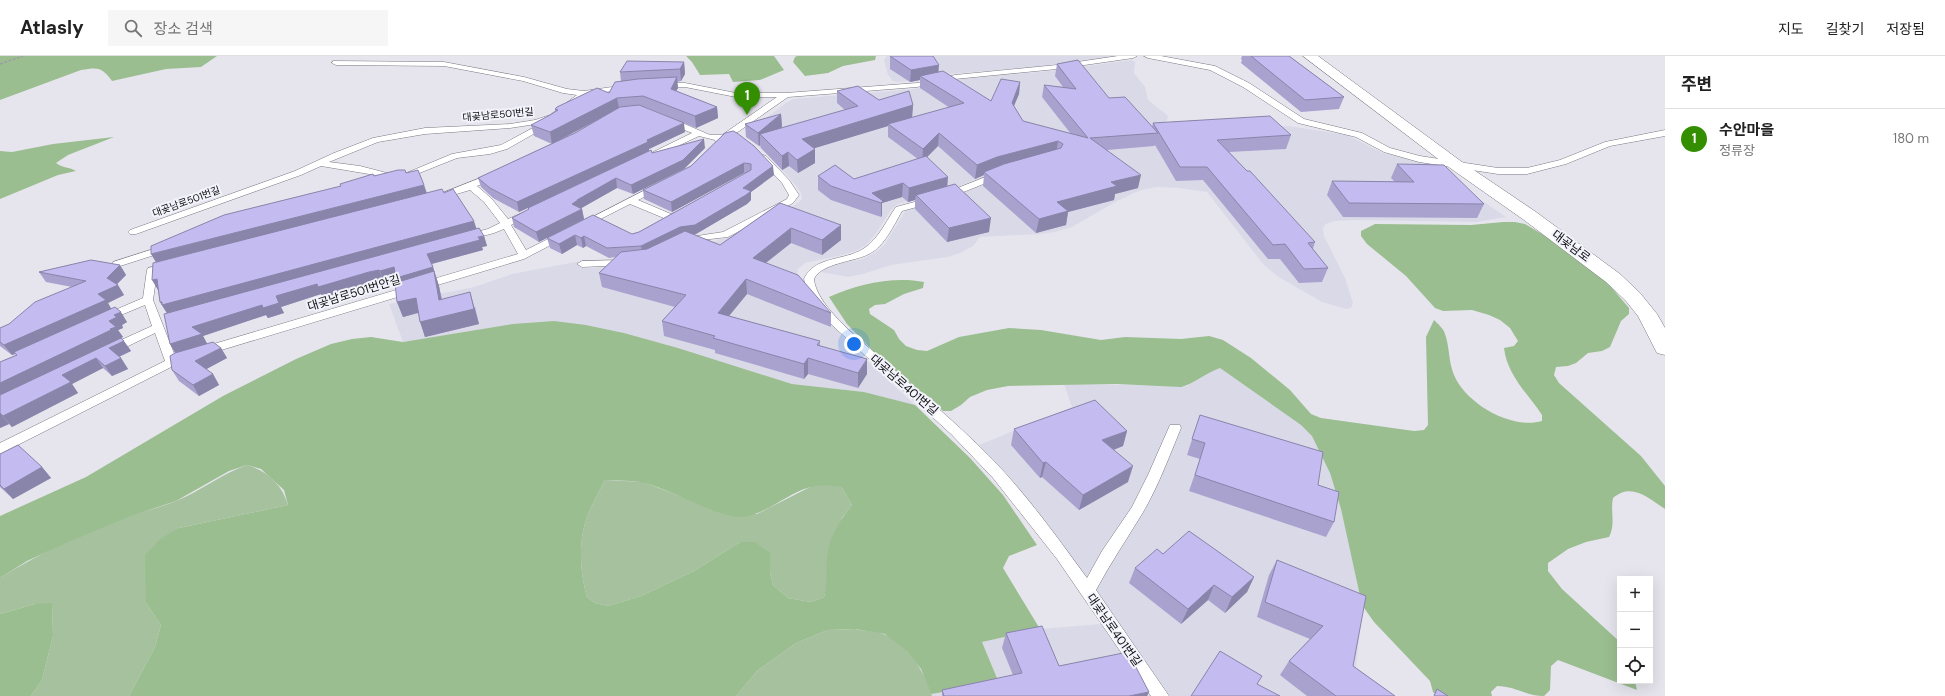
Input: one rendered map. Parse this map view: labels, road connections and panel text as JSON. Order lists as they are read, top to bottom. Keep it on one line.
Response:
{"streets":{"street":["대곶남로"],"lane":["대곶남로501번길","대곶남로501번안길","대곶남로401번길"]},"page":{"header":"Atlasly","search":"장소 검색","nav":["지도","길찾기","저장됨"],"heading":"주변","pins":"1","list":[{"mark":"1","name":"수안마을","note":"정류장","value":"180 m"}],"map_buttons":["+","−"]}}
